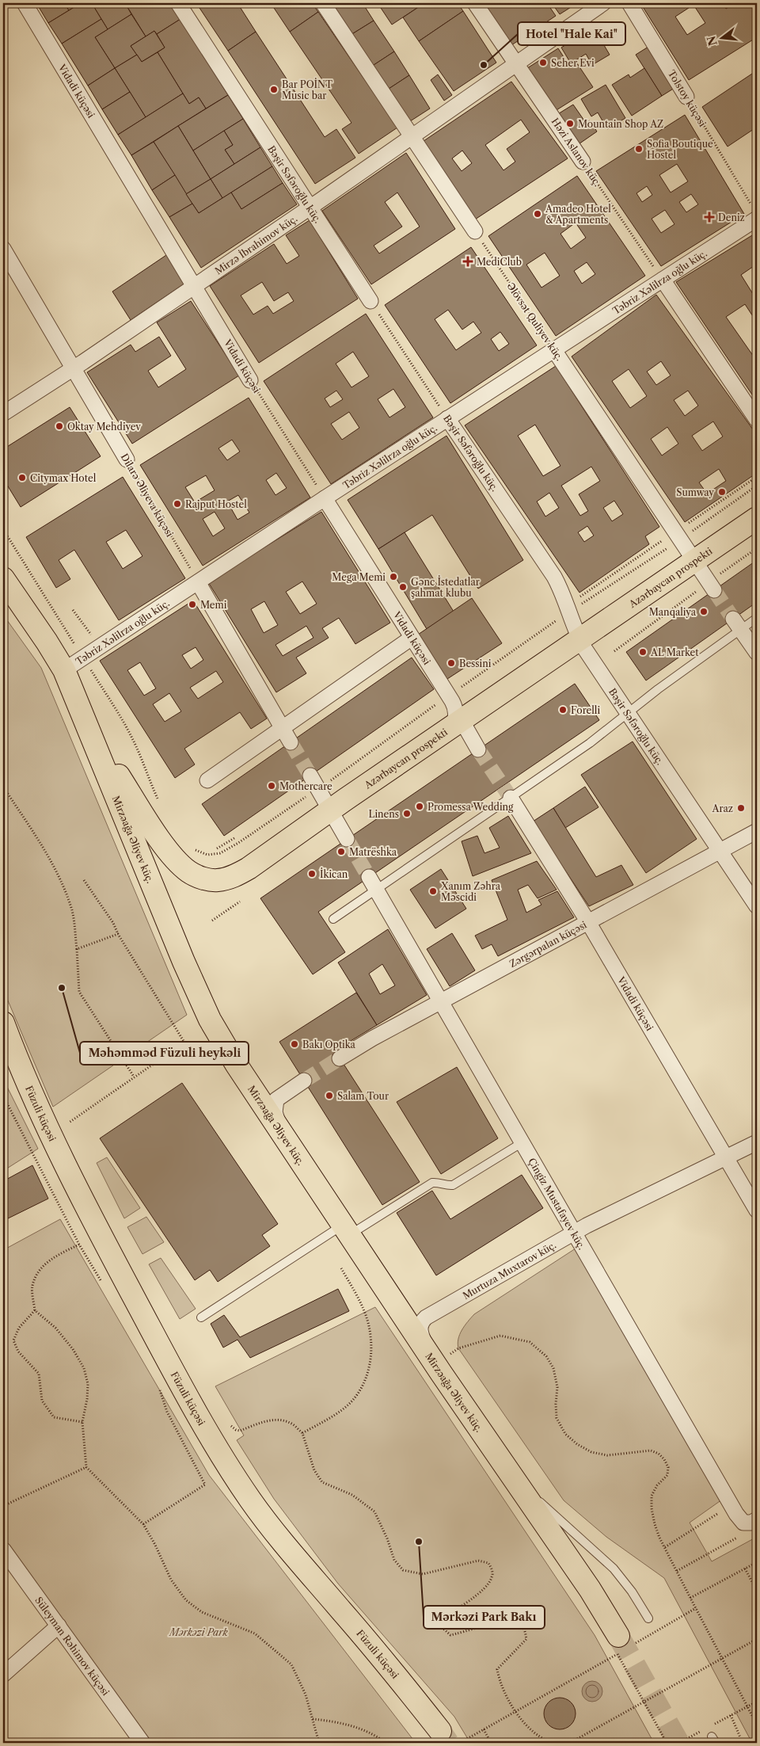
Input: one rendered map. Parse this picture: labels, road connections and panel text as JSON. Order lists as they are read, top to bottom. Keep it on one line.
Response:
{"streets":{"main road":["Azərbaycan prospekti","Mirzəağa Əliyev küç.","Füzuli küçəsi"],"street":["Vidadi küçəsi","Tolstoy küçəsi","Həzi Aslanov küç.","Bəşir Səfəroğlu küç.","Mirzə İbrahimov küç.","Təbriz Xəlilrza oğlu küç.","Əlövsət Quliyev küç.","Dilarə Əliyeva küçəsi","Zərgərpalan küçəsi","Çingiz Mustafayev küç.","Murtuza Muxtarov küç.","Süleyman Rəhimov küçəsi"]},"crossings":[["Vidadi küçəsi","Mirzə İbrahimov küç."],["Vidadi küçəsi","Təbriz Xəlilrza oğlu küç."],["Vidadi küçəsi","Azərbaycan prospekti"],["Vidadi küçəsi","Zərgərpalan küçəsi"],["Vidadi küçəsi","Murtuza Muxtarov küç."],["Tolstoy küçəsi","Təbriz Xəlilrza oğlu küç."],["Həzi Aslanov küç.","Mirzə İbrahimov küç."],["Həzi Aslanov küç.","Təbriz Xəlilrza oğlu küç."],["Bəşir Səfəroğlu küç.","Mirzə İbrahimov küç."],["Bəşir Səfəroğlu küç.","Təbriz Xəlilrza oğlu küç."],["Bəşir Səfəroğlu küç.","Azərbaycan prospekti"],["Bəşir Səfəroğlu küç.","Zərgərpalan küçəsi"],["Mirzə İbrahimov küç.","Dilarə Əliyeva küçəsi"],["Təbriz Xəlilrza oğlu küç.","Əlövsət Quliyev küç."],["Təbriz Xəlilrza oğlu küç.","Dilarə Əliyeva küçəsi"],["Təbriz Xəlilrza oğlu küç.","Mirzəağa Əliyev küç."],["Əlövsət Quliyev küç.","Azərbaycan prospekti"],["Azərbaycan prospekti","Mirzəağa Əliyev küç."],["Mirzəağa Əliyev küç.","Murtuza Muxtarov küç."],["Zərgərpalan küçəsi","Çingiz Mustafayev küç."],["Çingiz Mustafayev küç.","Murtuza Muxtarov küç."]],"parks":["Mərkəzi Park"],"places":{"other":["Seher Evi","Hotel \"Hale Kai\"","Bar POİNT Music bar","Mountain Shop AZ","Sofia Boutique Hostel","Amadeo Hotel & Apartments","Oktay Mehdiyev","Citymax Hotel","Sumway","Rajput Hostel","Mega Memi","Gənc İstedatlar şahmat klubu","Memi","Manqaliya","AL Market","Bessini","Forelli","Mothercare","Promessa Wedding","Araz","Linens","Matrëshka","İkican","Xanım Zəhra Məscidi","Məhəmməd Füzuli heykəli","Bakı Optika","Salam Tour","Mərkəzi Park Bakı"],"health":["Deniz","MediClub"]},"north":"left"}
